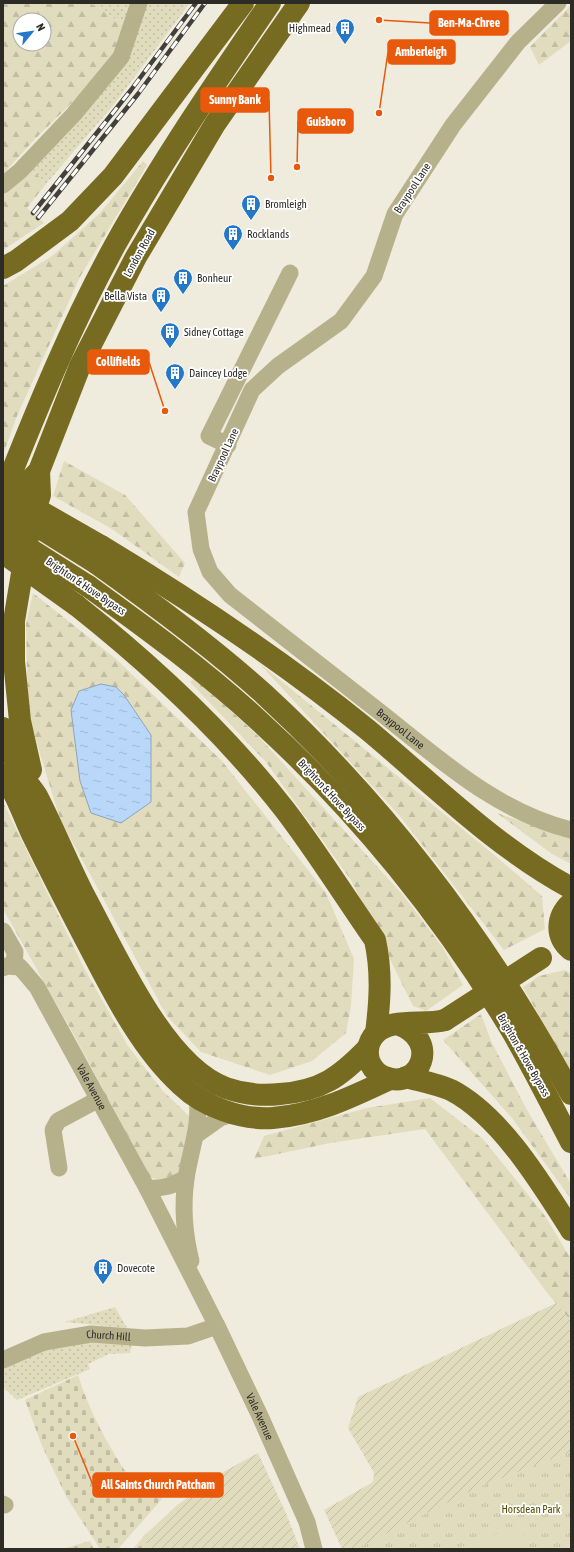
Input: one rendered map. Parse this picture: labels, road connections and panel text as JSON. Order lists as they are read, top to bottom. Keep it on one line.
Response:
{"streets":{"highway":["London Road","Brighton & Hove Bypass"],"street":["Braypool Lane","Vale Avenue","Church Hill"]},"crossings":[["Vale Avenue","Church Hill"]],"parks":["Horsdean Park"],"places":{"other":["Ben-Ma-Chree","Amberleigh","Guisboro","Sunny Bank","Collifields","All Saints Church Patcham"],"building":["Highmead","Bromleigh","Rocklands","Bonheur","Bella Vista","Sidney Cottage","Daincey Lodge","Dovecote"]},"north":"top right"}
